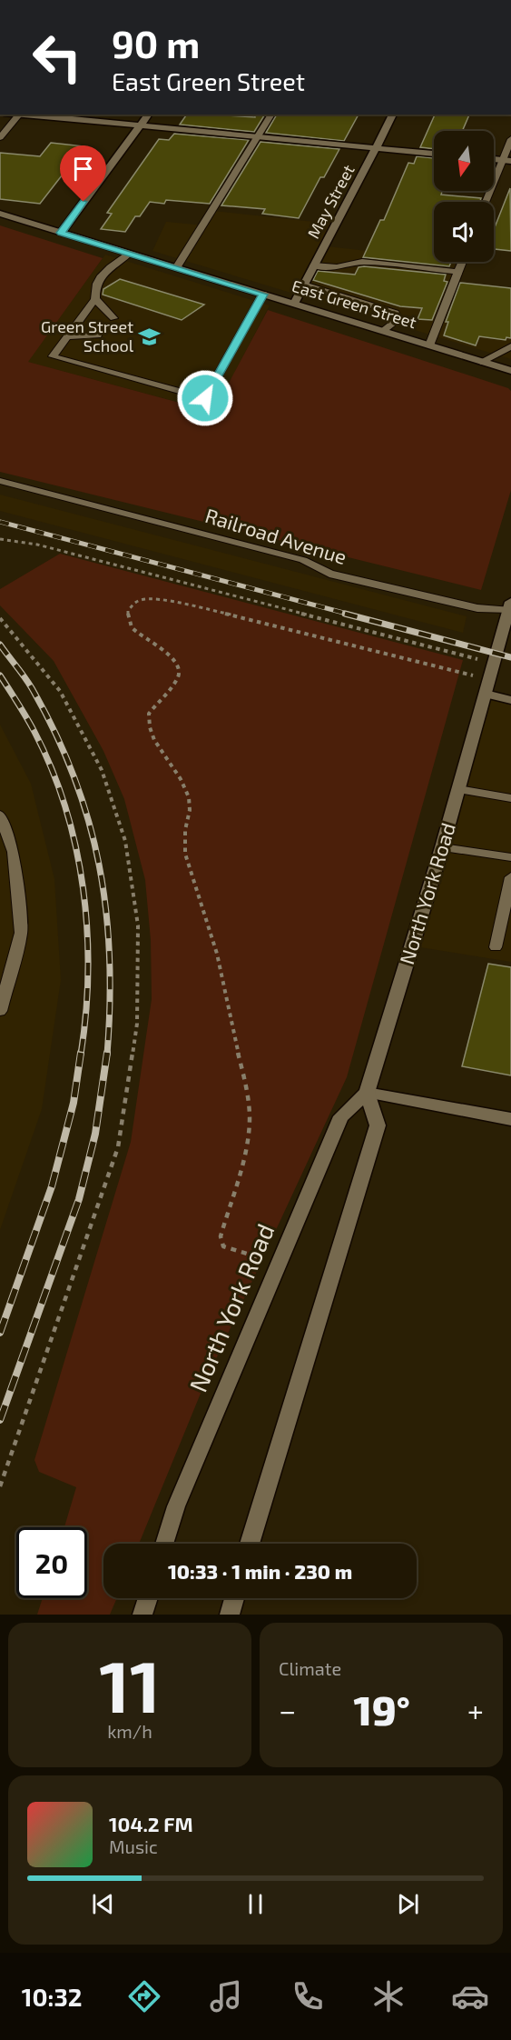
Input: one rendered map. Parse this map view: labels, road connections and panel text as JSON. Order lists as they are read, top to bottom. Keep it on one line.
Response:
{"streets":{"street":["May Street","East Green Street","North York Road"],"lane":["Railroad Avenue"]},"crossings":[["May Street","East Green Street"],["Railroad Avenue","North York Road"]],"places":{"school or university":["Green Street School"]},"north":"bottom","page":{"turn":["90 m","East Green Street"],"limit":"20","trip":"10:33 · 1 min · 230 m","tile":[["11","km/h"],"Climate"],"heat":["−","19°","+"],"song":["104.2 FM","Music"],"tabs":"10:32"}}
